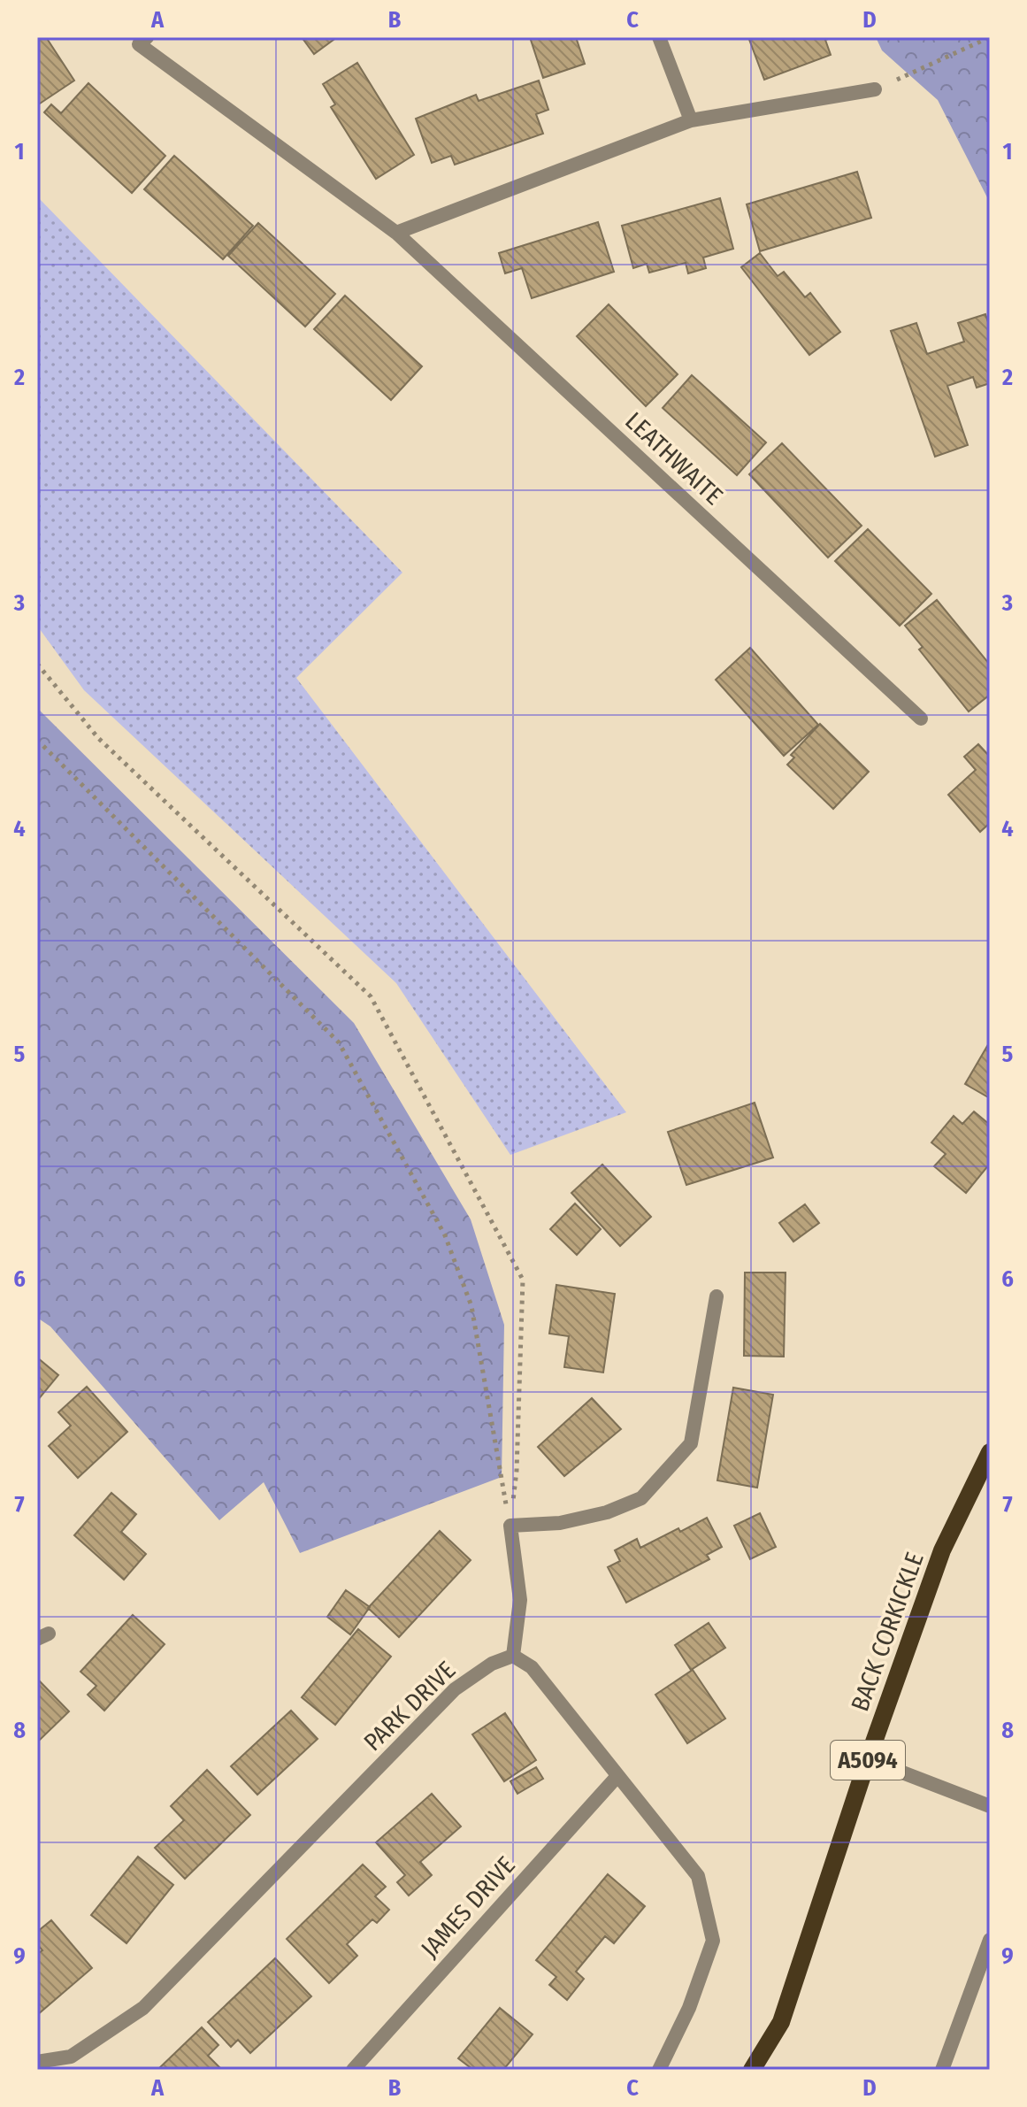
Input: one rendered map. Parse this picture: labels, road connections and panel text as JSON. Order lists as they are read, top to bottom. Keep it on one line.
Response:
{"streets":{"main road":["BACK CORKICKLE","A5094"],"street":["LEATHWAITE","PARK DRIVE","JAMES DRIVE"]},"grid":{"columns":["A","B","C","D"],"rows":["1","2","3","4","5","6","7","8","9"]}}
